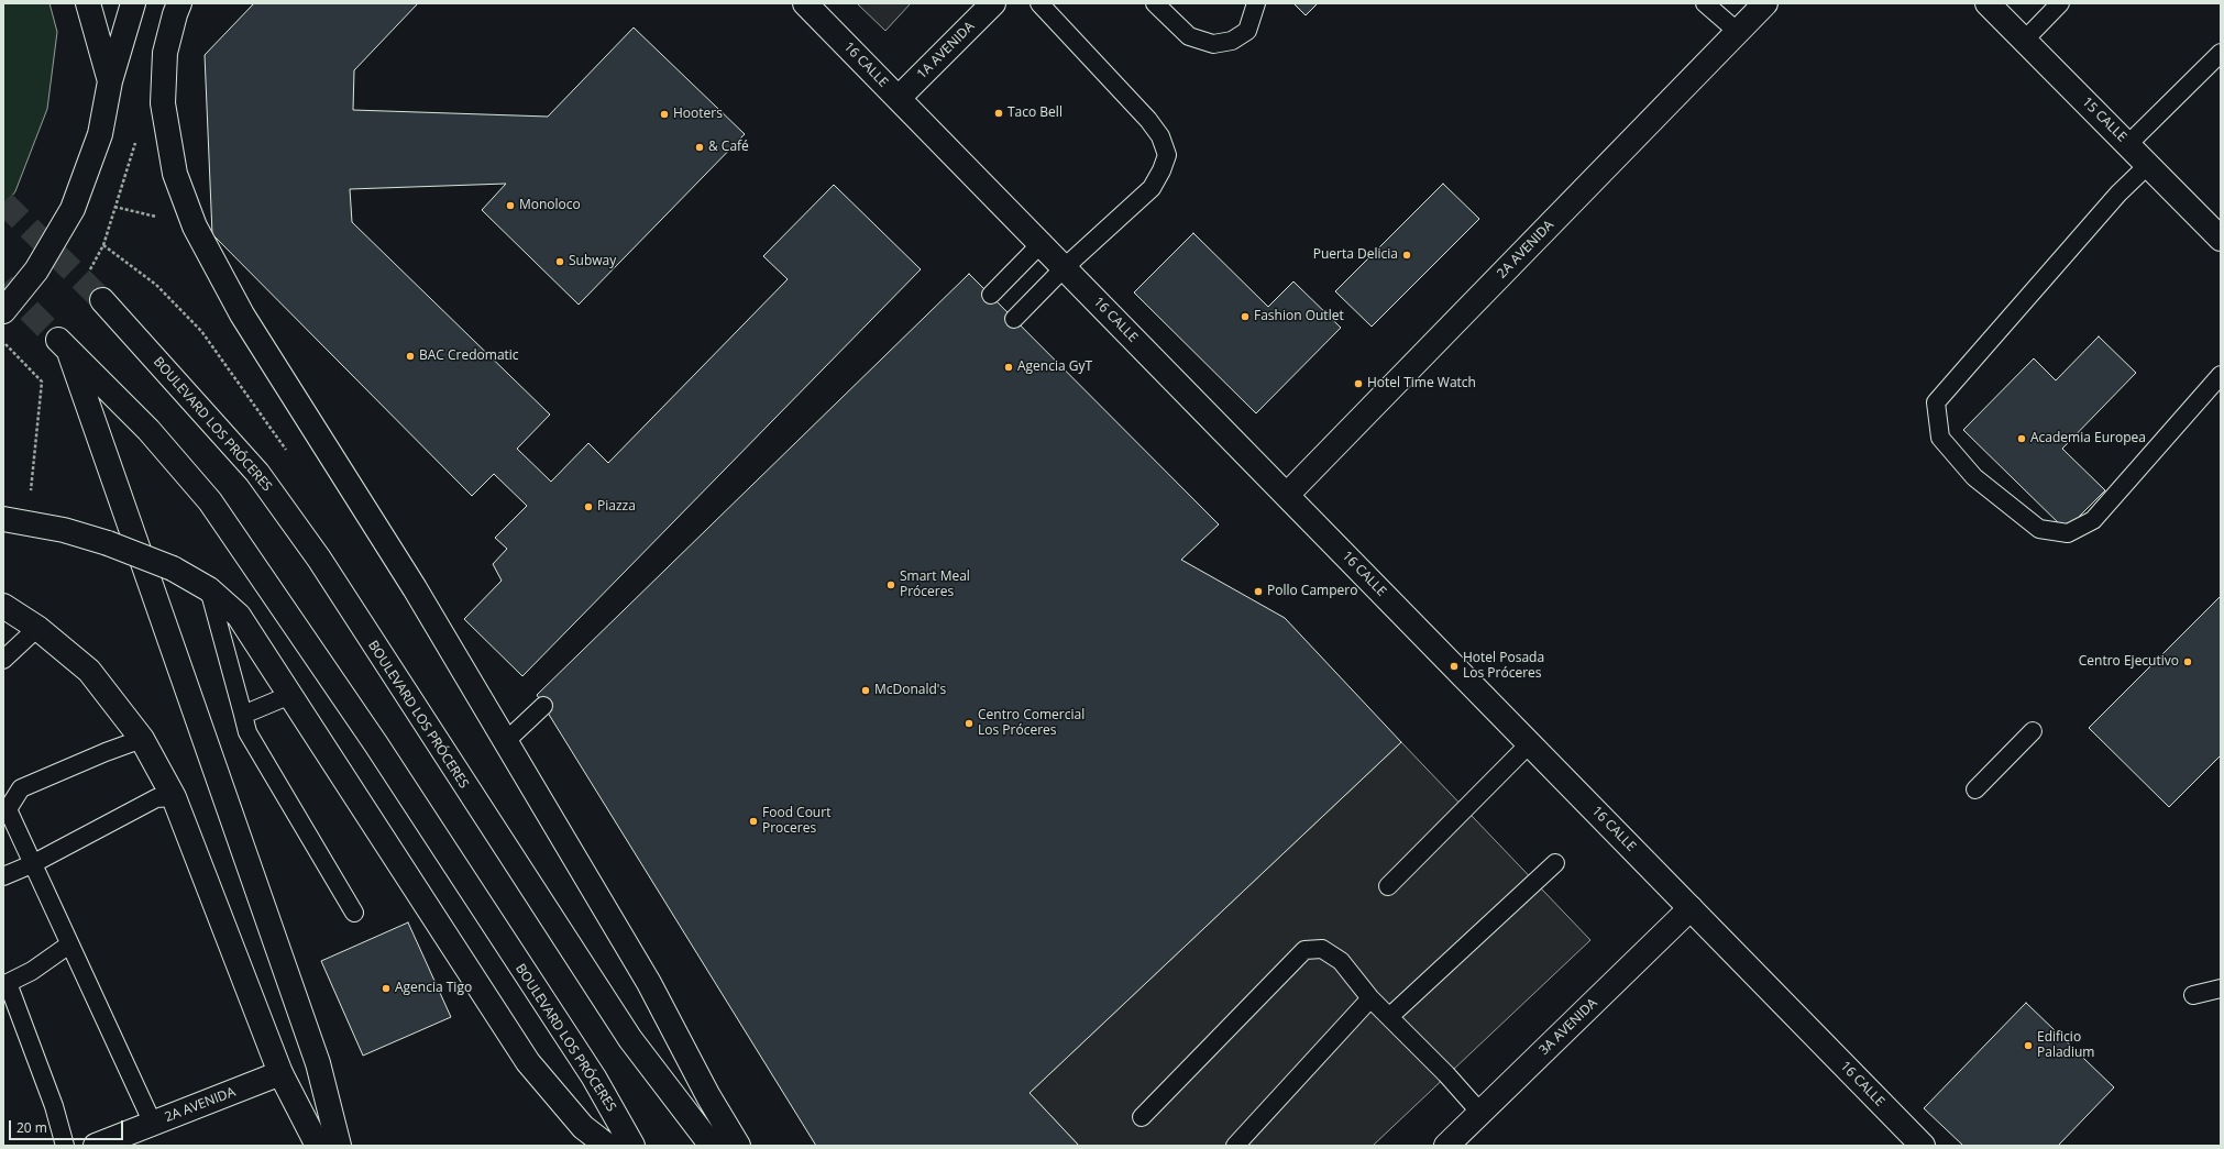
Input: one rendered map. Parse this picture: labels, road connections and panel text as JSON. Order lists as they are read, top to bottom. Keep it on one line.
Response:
{"streets":{"main road":["1A AVENIDA","16 CALLE","15 CALLE","2A AVENIDA","BOULEVARD LOS PRÓCERES","3A AVENIDA"]},"crossings":[["1A AVENIDA","16 CALLE"],["16 CALLE","2A AVENIDA"],["16 CALLE","3A AVENIDA"]],"places":["Taco Bell","Hooters","& Café","Monoloco","Puerta Delicia","Subway","Fashion Outlet","BAC Credomatic","Agencia GyT","Hotel Time Watch","Academia Europea","Piazza","Smart Meal Próceres","Pollo Campero","Centro Ejecutivo","Hotel Posada Los Próceres","McDonald's","Centro Comercial Los Próceres","Food Court Proceres","Agencia Tigo","Edificio Paladium"],"scale_bar":"20 m"}
